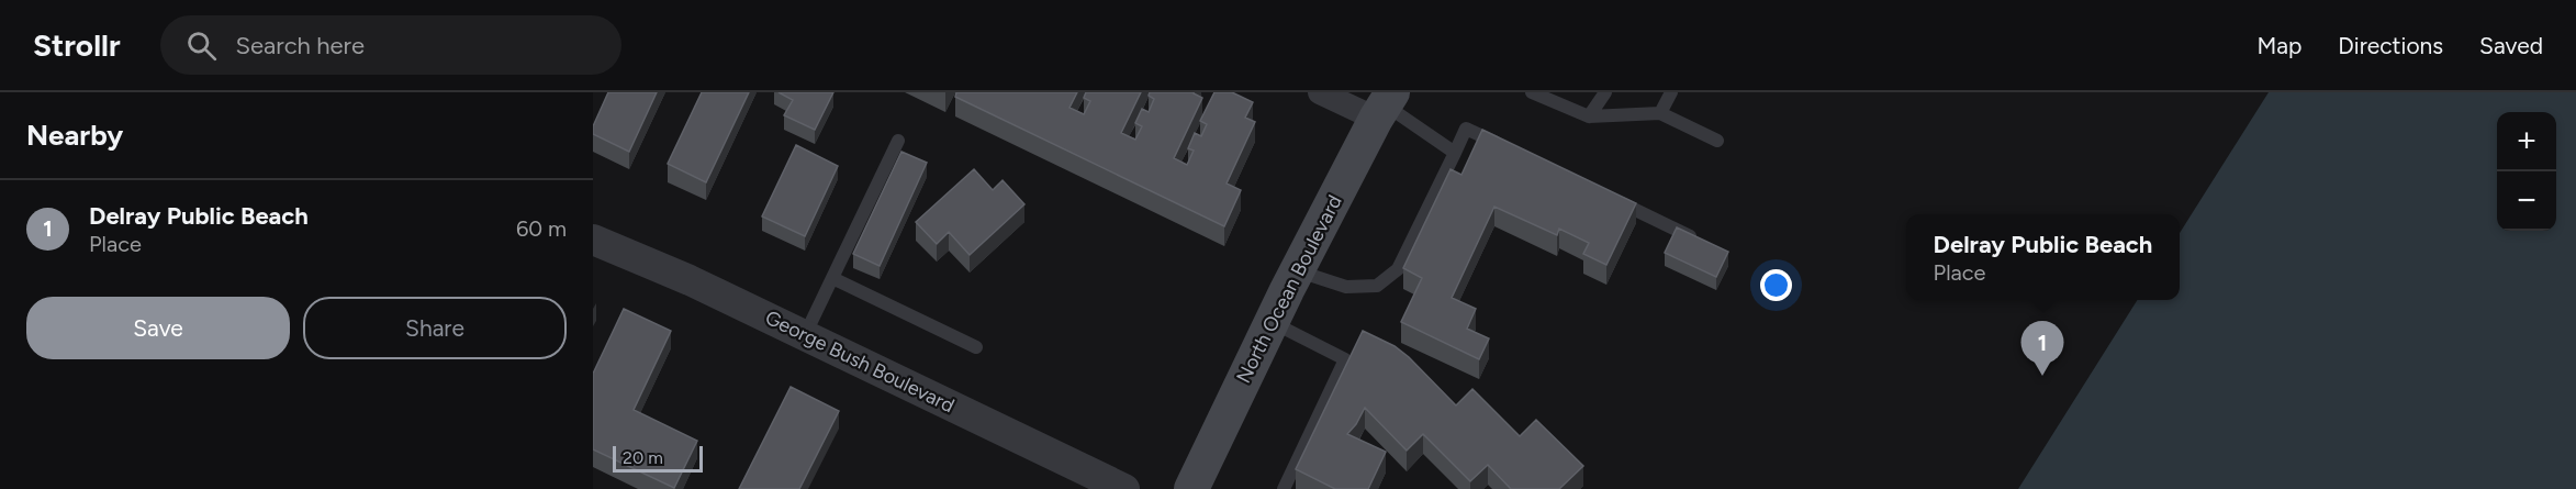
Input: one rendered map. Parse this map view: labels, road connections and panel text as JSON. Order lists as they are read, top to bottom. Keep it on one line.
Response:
{"streets":{"main road":["North Ocean Boulevard"],"street":["George Bush Boulevard"]},"scale_bar":"20 m","page":{"header":"Strollr","search":"Search here","nav":["Map","Directions","Saved"],"heading":"Nearby","map_buttons":["+","−"],"list":[{"mark":"1","name":"Delray Public Beach","note":"Place","value":"60 m"}],"popup":["Delray Public Beach","Place"],"buttons":["Save","Share"],"pins":"1","scale":"20 m"}}
